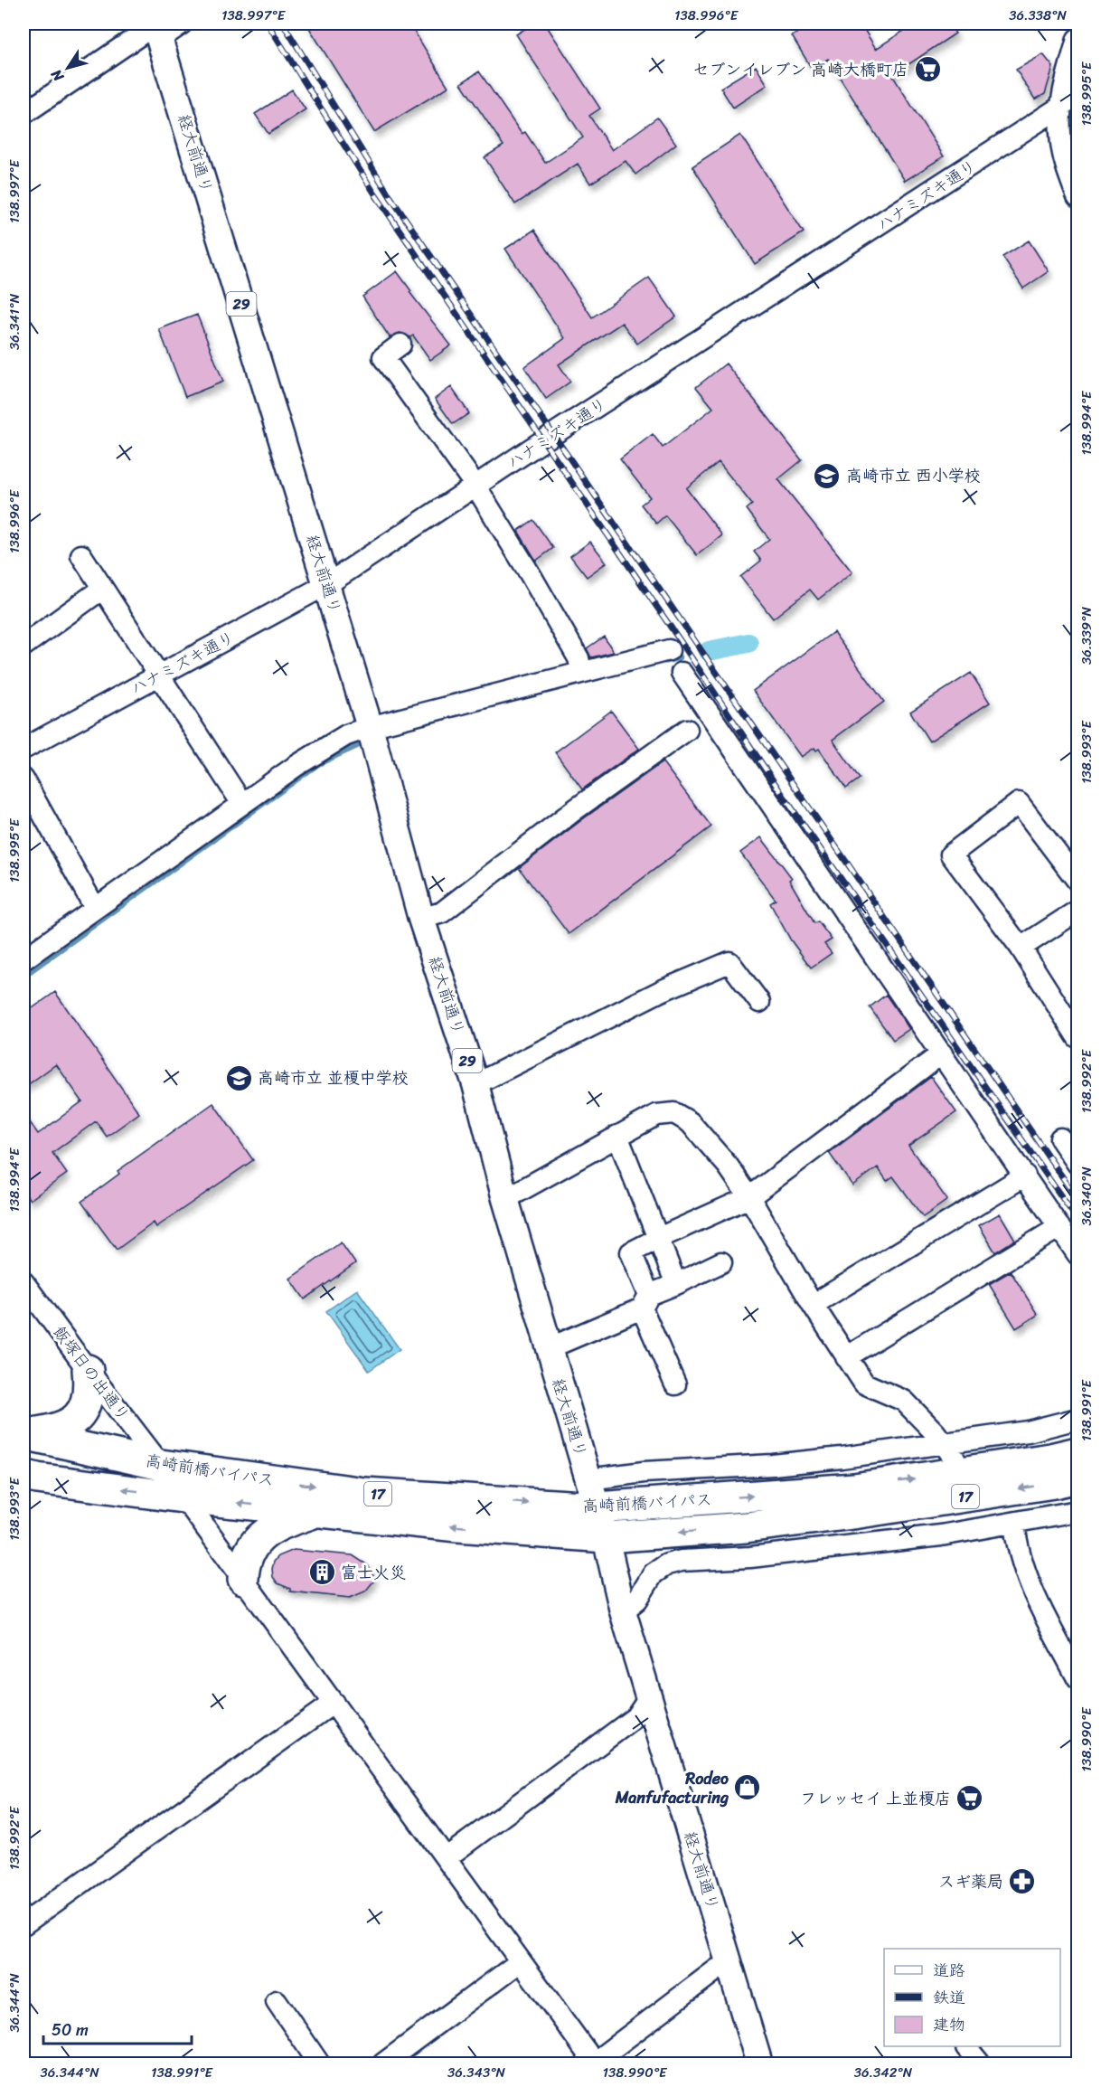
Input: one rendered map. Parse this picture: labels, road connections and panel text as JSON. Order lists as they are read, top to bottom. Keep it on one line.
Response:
{"streets":{"highway":["高崎前橋バイパス","17"],"main road":["経大前通り","29"],"street":["ハナミズキ通り","飯塚日の出通り"]},"crossings":[["経大前通り","ハナミズキ通り"],["経大前通り","高崎前橋バイパス"],["飯塚日の出通り","高崎前橋バイパス"]],"places":{"supermarket":["セブンイレブン 高崎大橋町店","フレッセイ 上並榎店"],"school or university":["高崎市立 西小学校","高崎市立 並榎中学校"],"building":["富士火災"],"shop":["Rodeo Manfufacturing"],"pharmacy":["スギ薬局"]},"legend":["道路","鉄道","建物"],"scale_bar":"50 m","north":"bottom left","coordinates":["138.997°E","138.996°E","36.338°N","138.995°E","36.341°N","138.994°E","36.339°N","138.993°E","138.992°E","36.340°N","138.991°E","138.990°E","36.344°N","36.343°N","36.342°N"]}
